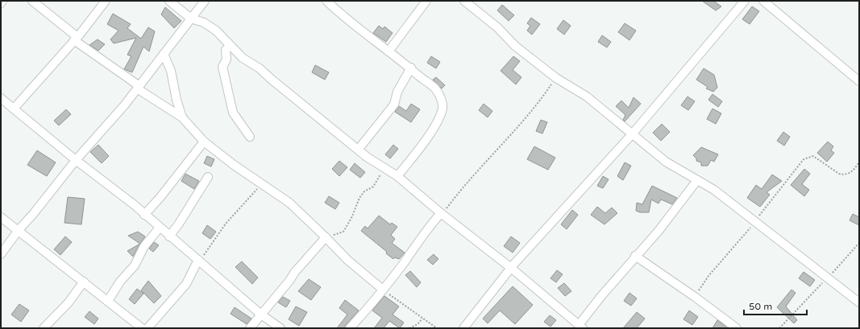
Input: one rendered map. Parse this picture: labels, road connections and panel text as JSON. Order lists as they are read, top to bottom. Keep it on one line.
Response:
{"scale_bar":"50 m"}
